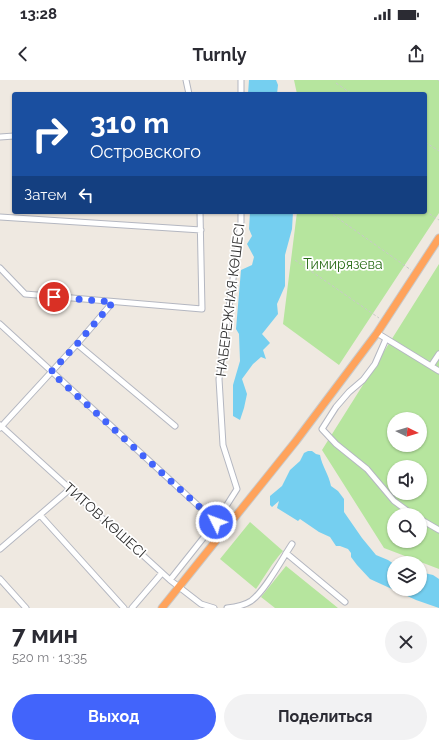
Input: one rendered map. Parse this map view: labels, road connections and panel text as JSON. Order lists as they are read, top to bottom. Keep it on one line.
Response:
{"streets":{"street":["НАБЕРЕЖНАЯ КӨШЕСІ","ТИТОВ КӨШЕСІ"]},"crossings":[["НАБЕРЕЖНАЯ КӨШЕСІ","ТИТОВ КӨШЕСІ"]],"parks":["Тимирязева"],"north":"right","page":{"status":"13:28","header":"Turnly","turn":["310 m","Островского"],"then":"Затем","heading":["7 мин","520 m · 13:35"],"buttons":["Выход","Поделиться"]}}
